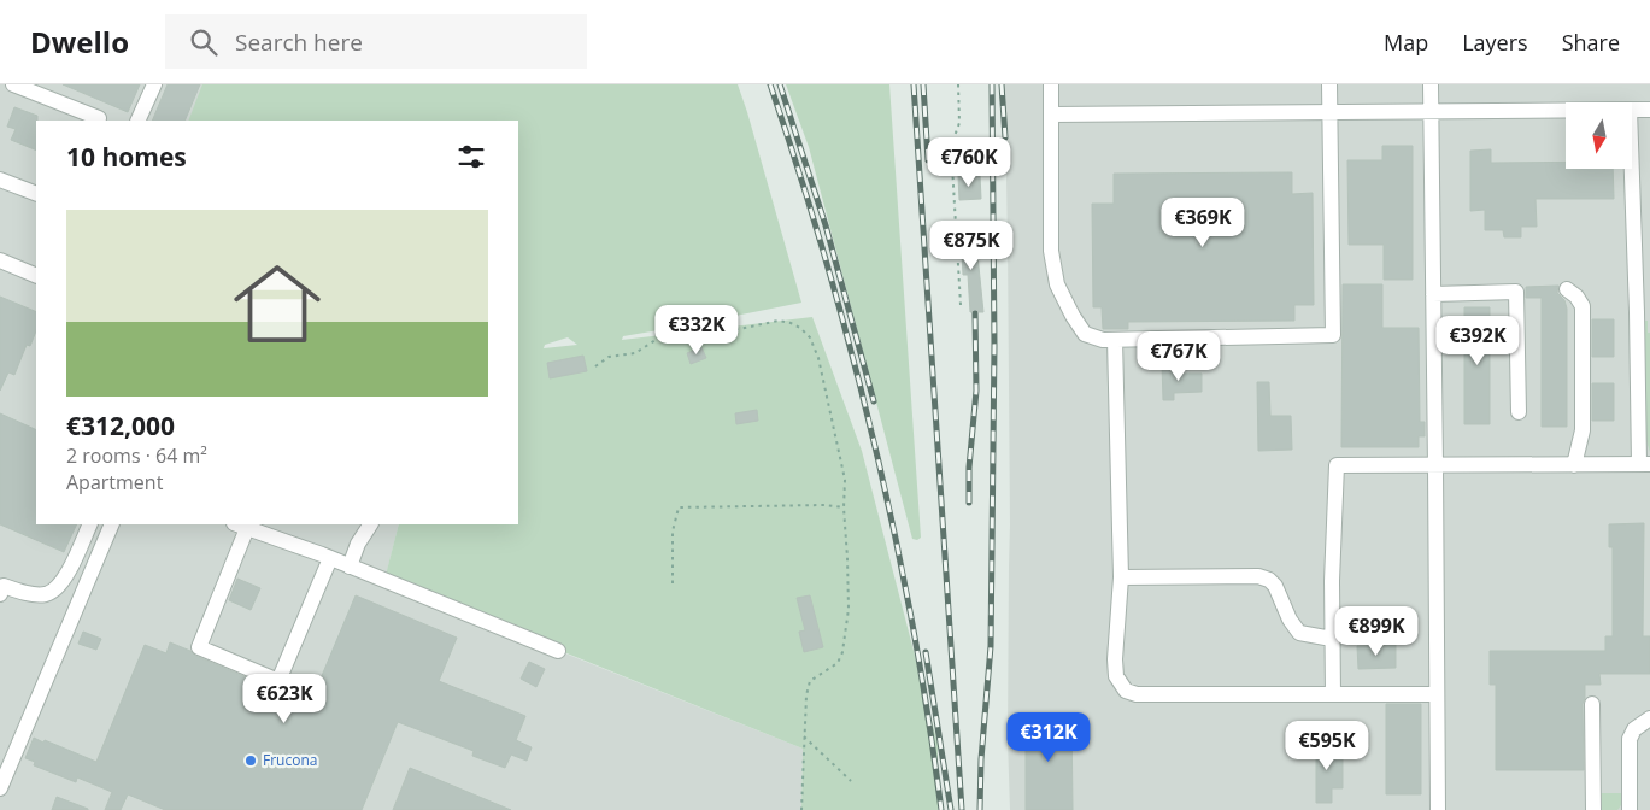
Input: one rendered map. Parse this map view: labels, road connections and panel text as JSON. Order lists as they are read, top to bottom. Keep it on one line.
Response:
{"places":["Frucona"],"north":"bottom","page":{"header":"Dwello","search":"Search here","nav":["Map","Layers","Share"],"heading":"10 homes","price":["€760K","€369K","€875K","€332K","€392K","€767K","€899K","€623K","€312K","€595K"],"list":[{"name":"€312,000","note":"2 rooms · 64 m² · Apartment"}]}}
